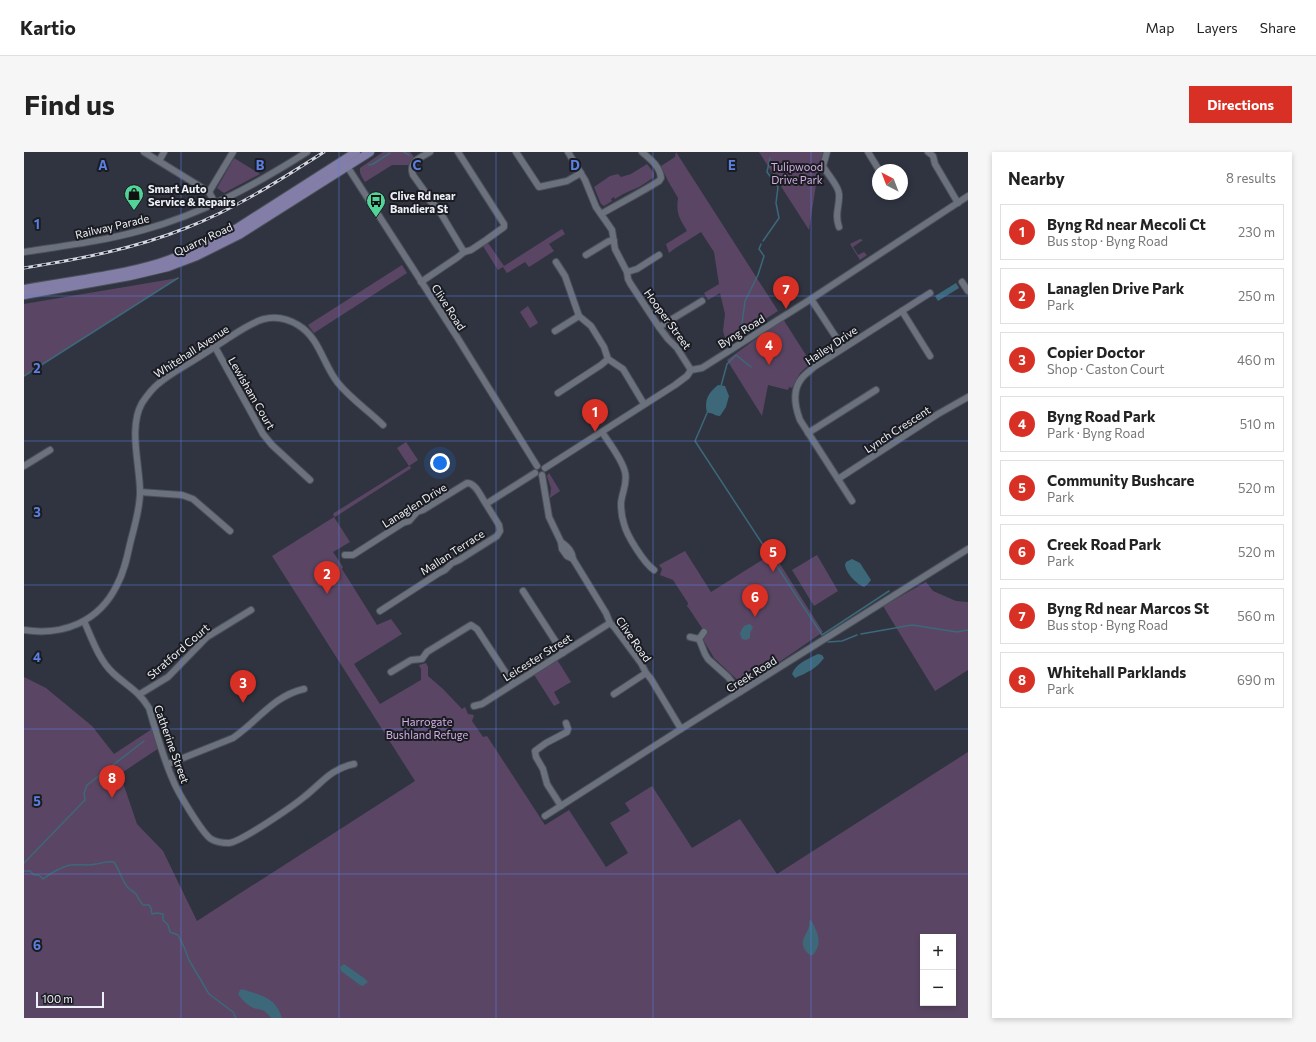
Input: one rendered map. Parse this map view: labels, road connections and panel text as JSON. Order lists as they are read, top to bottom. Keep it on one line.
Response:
{"streets":{"main road":["Quarry Road"],"street":["Railway Parade","Clive Road","Hooper Street","Byng Road","Hailey Drive","Whitehall Avenue","Lewisham Court","Lynch Crescent","Lanaglen Drive","Mallan Terrace","Stratford Court","Leicester Street","Creek Road","Catherine Street"]},"crossings":[["Quarry Road","Clive Road"],["Clive Road","Byng Road"],["Clive Road","Leicester Street"],["Clive Road","Creek Road"],["Hooper Street","Byng Road"],["Hailey Drive","Lynch Crescent"],["Whitehall Avenue","Lewisham Court"],["Whitehall Avenue","Catherine Street"],["Lanaglen Drive","Mallan Terrace"],["Stratford Court","Catherine Street"]],"parks":["Tulipwood Drive Park","Harrogate Bushland Refuge"],"places":{"shop":["Smart Auto Service & Repairs"],"bus stop":["Clive Rd near Bandiera St"]},"scale_bar":"100 m","north":"top left","page":{"header":"Kartio","nav":["Map","Layers","Share"],"buttons":"Directions","title":"Find us","heading":["Nearby","8 results"],"list":[{"mark":"1","name":"Byng Rd near Mecoli Ct","note":"Bus stop · Byng Road","value":"230 m"},{"mark":"2","name":"Lanaglen Drive Park","note":"Park","value":"250 m"},{"mark":"3","name":"Copier Doctor","note":"Shop · Caston Court","value":"460 m"},{"mark":"4","name":"Byng Road Park","note":"Park · Byng Road","value":"510 m"},{"mark":"5","name":"Community Bushcare","note":"Park","value":"520 m"},{"mark":"6","name":"Creek Road Park","note":"Park","value":"520 m"},{"mark":"7","name":"Byng Rd near Marcos St","note":"Bus stop · Byng Road","value":"560 m"},{"mark":"8","name":"Whitehall Parklands","note":"Park","value":"690 m"}],"pins":["7","4","1","5","2","6","3","8"],"map_buttons":["+","−"],"scale":"100 m"},"grid":{"columns":["A","B","C","D","E"],"rows":["1","2","3","4","5","6"]}}
